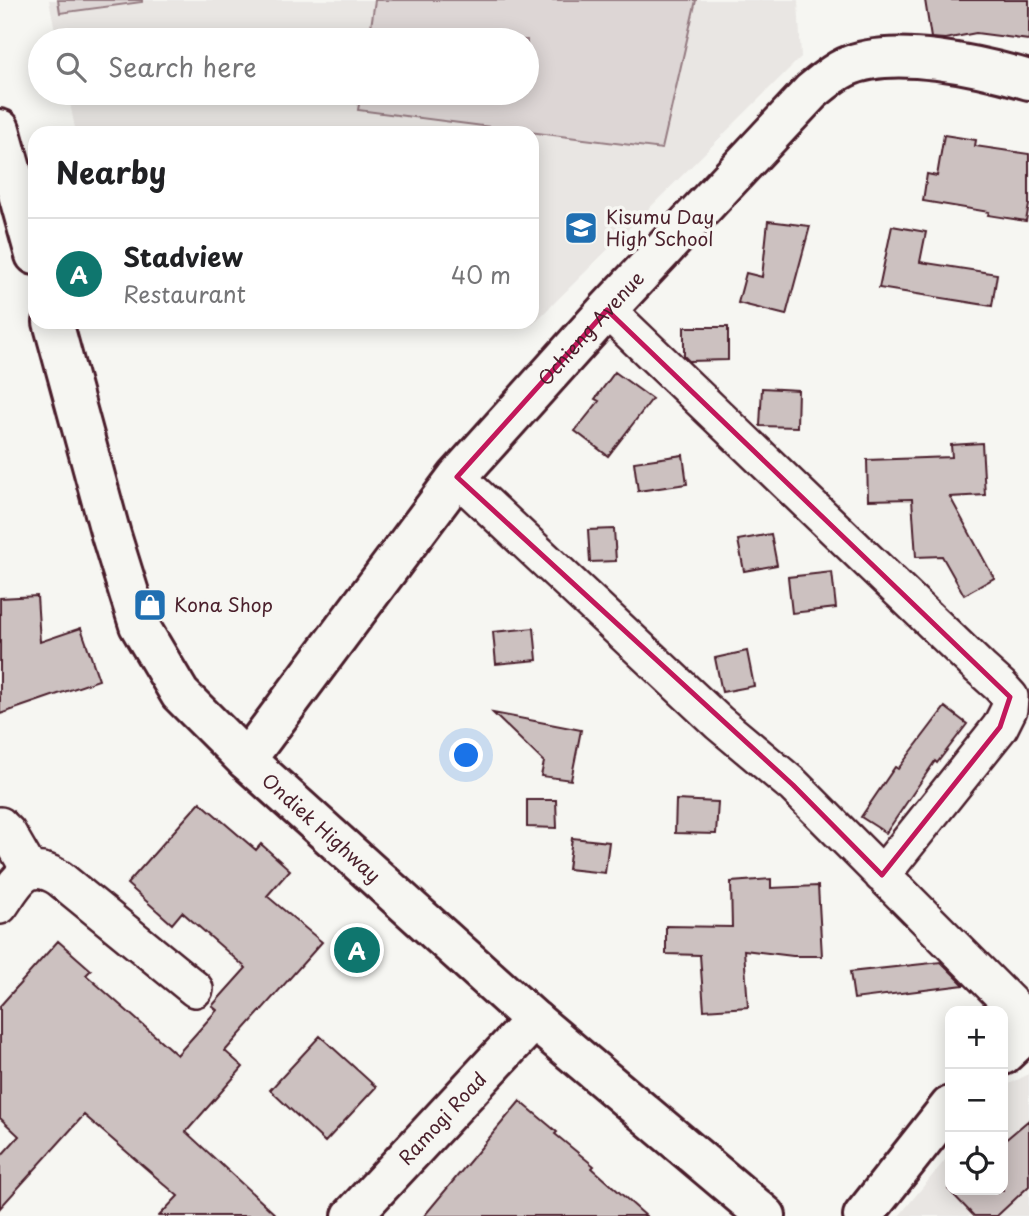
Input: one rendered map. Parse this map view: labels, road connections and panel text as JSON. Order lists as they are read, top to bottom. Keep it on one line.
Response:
{"streets":{"main road":["Ochieng Avenue","Ondiek Highway","Ramogi Road"]},"crossings":[["Ochieng Avenue","Ondiek Highway"],["Ondiek Highway","Ramogi Road"]],"places":{"school or university":["Kisumu Day High School"],"shop":["Kona Shop"]},"page":{"search":"Search here","heading":"Nearby","list":[{"mark":"A","name":"Stadview","note":"Restaurant","value":"40 m"}],"pins":"A","map_buttons":["+","−"]}}
